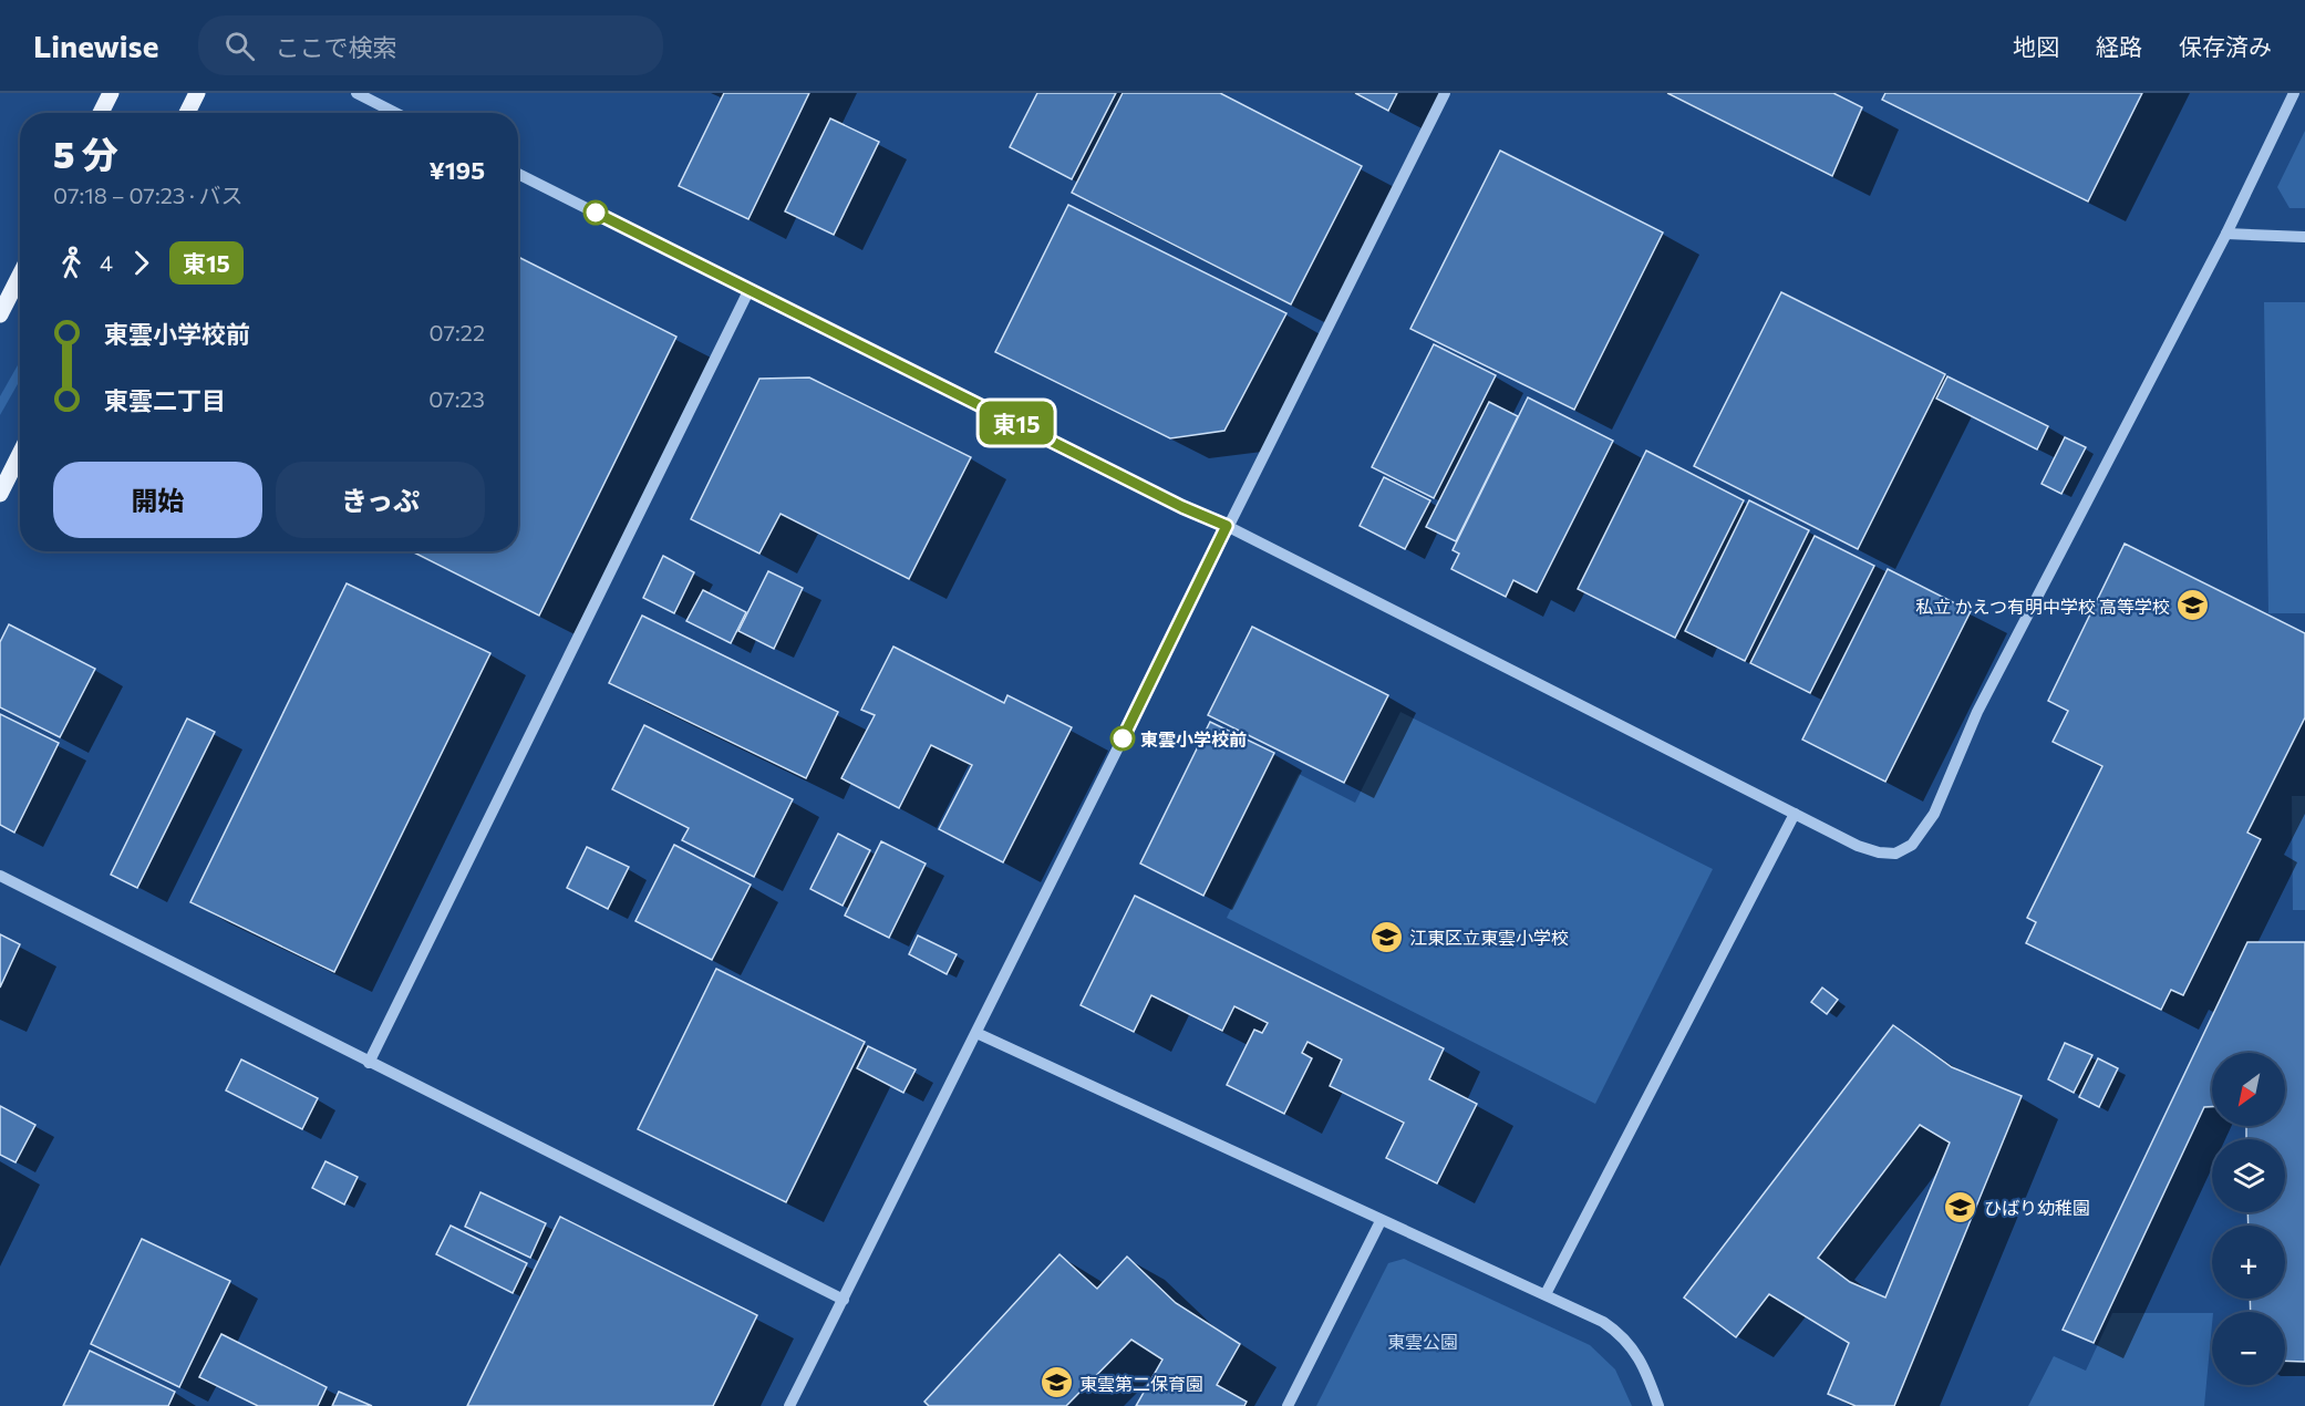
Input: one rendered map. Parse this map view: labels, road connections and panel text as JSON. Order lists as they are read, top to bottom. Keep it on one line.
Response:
{"parks":["東雲公園"],"places":{"school or university":["私立 かえつ有明中学校 高等学校","江東区立東雲小学校","ひばり幼稚園","東雲第二保育園"],"other":["東雲小学校前"]},"lines":["bus line 東15"],"north":"bottom left","page":{"header":"Linewise","search":"ここで検索","nav":["地図","経路","保存済み"],"on_map":"東15","heading":["5 分","07:18 – 07:23 · バス","¥195"],"legs":["4","東15"],"list":[{"name":"東雲小学校前","value":"07:22"},{"name":"東雲二丁目","value":"07:23"}],"buttons":["開始","きっぷ"],"map_buttons":["+","−"]}}
